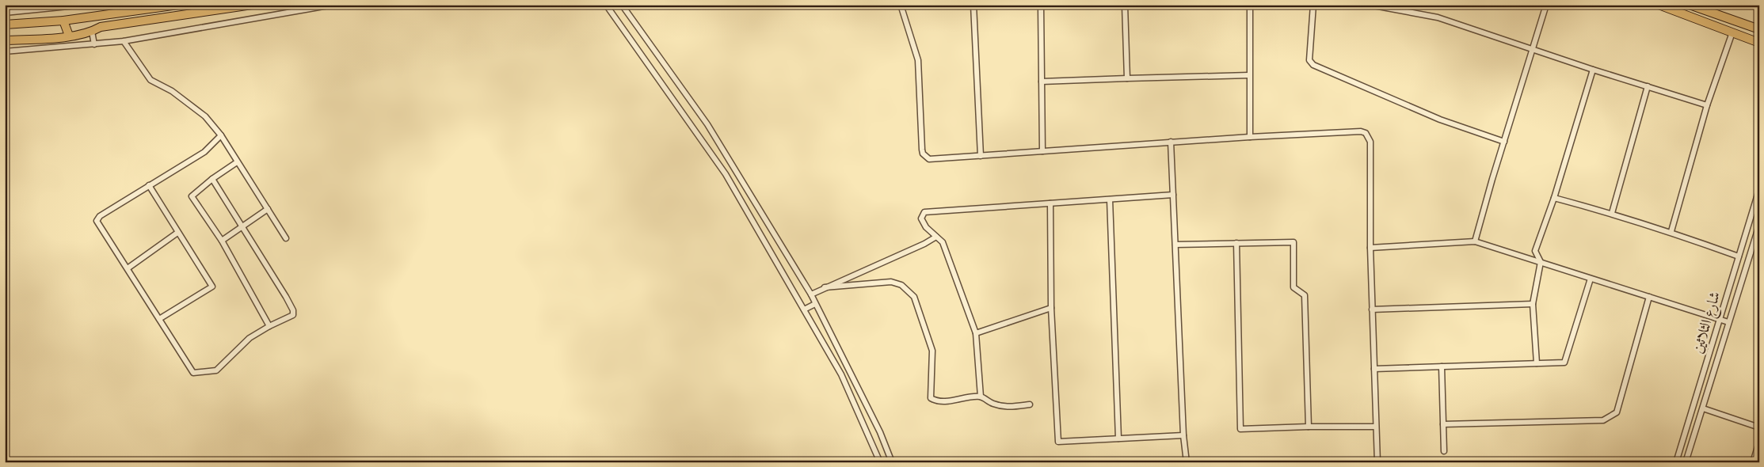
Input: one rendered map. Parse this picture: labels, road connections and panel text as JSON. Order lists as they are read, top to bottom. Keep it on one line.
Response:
{"streets":{"street":["شارع الثلاثين"]}}
